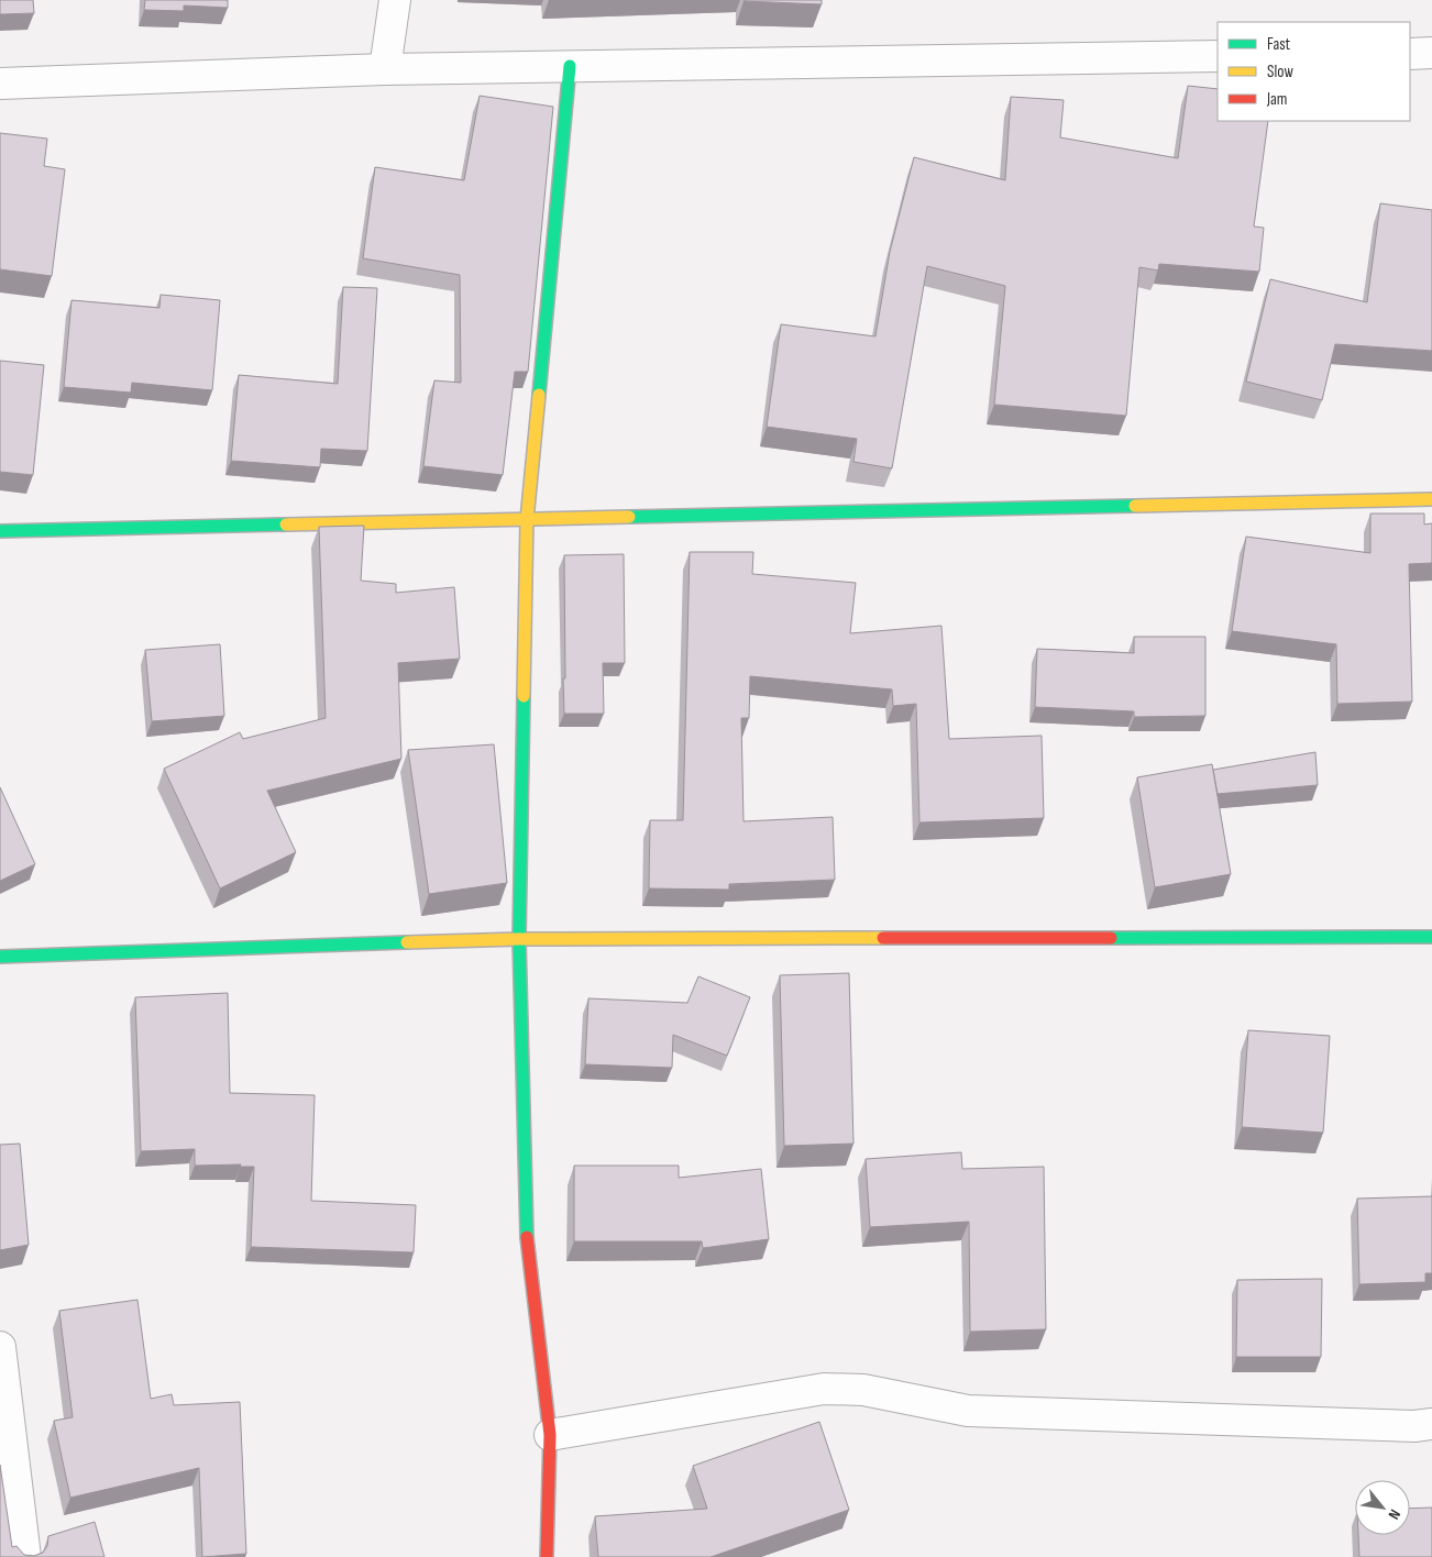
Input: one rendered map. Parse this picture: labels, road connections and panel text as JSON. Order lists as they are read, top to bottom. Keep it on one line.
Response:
{"legend":["Fast","Slow","Jam"],"north":"bottom right"}
